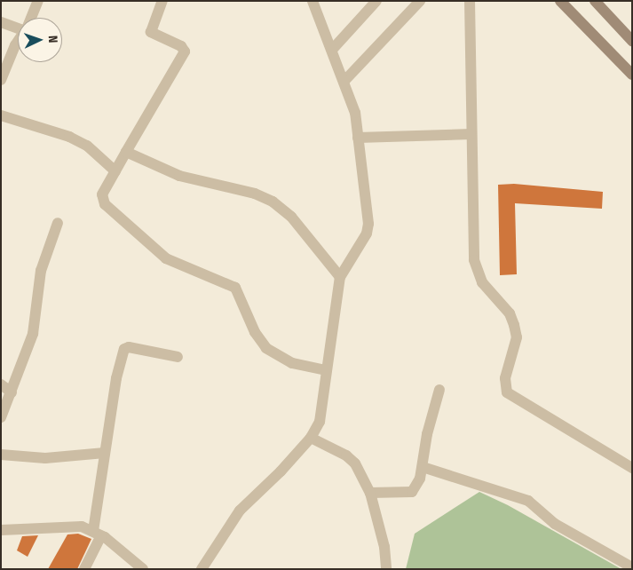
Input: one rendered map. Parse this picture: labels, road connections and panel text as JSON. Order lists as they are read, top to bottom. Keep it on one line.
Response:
{"north":"right"}
